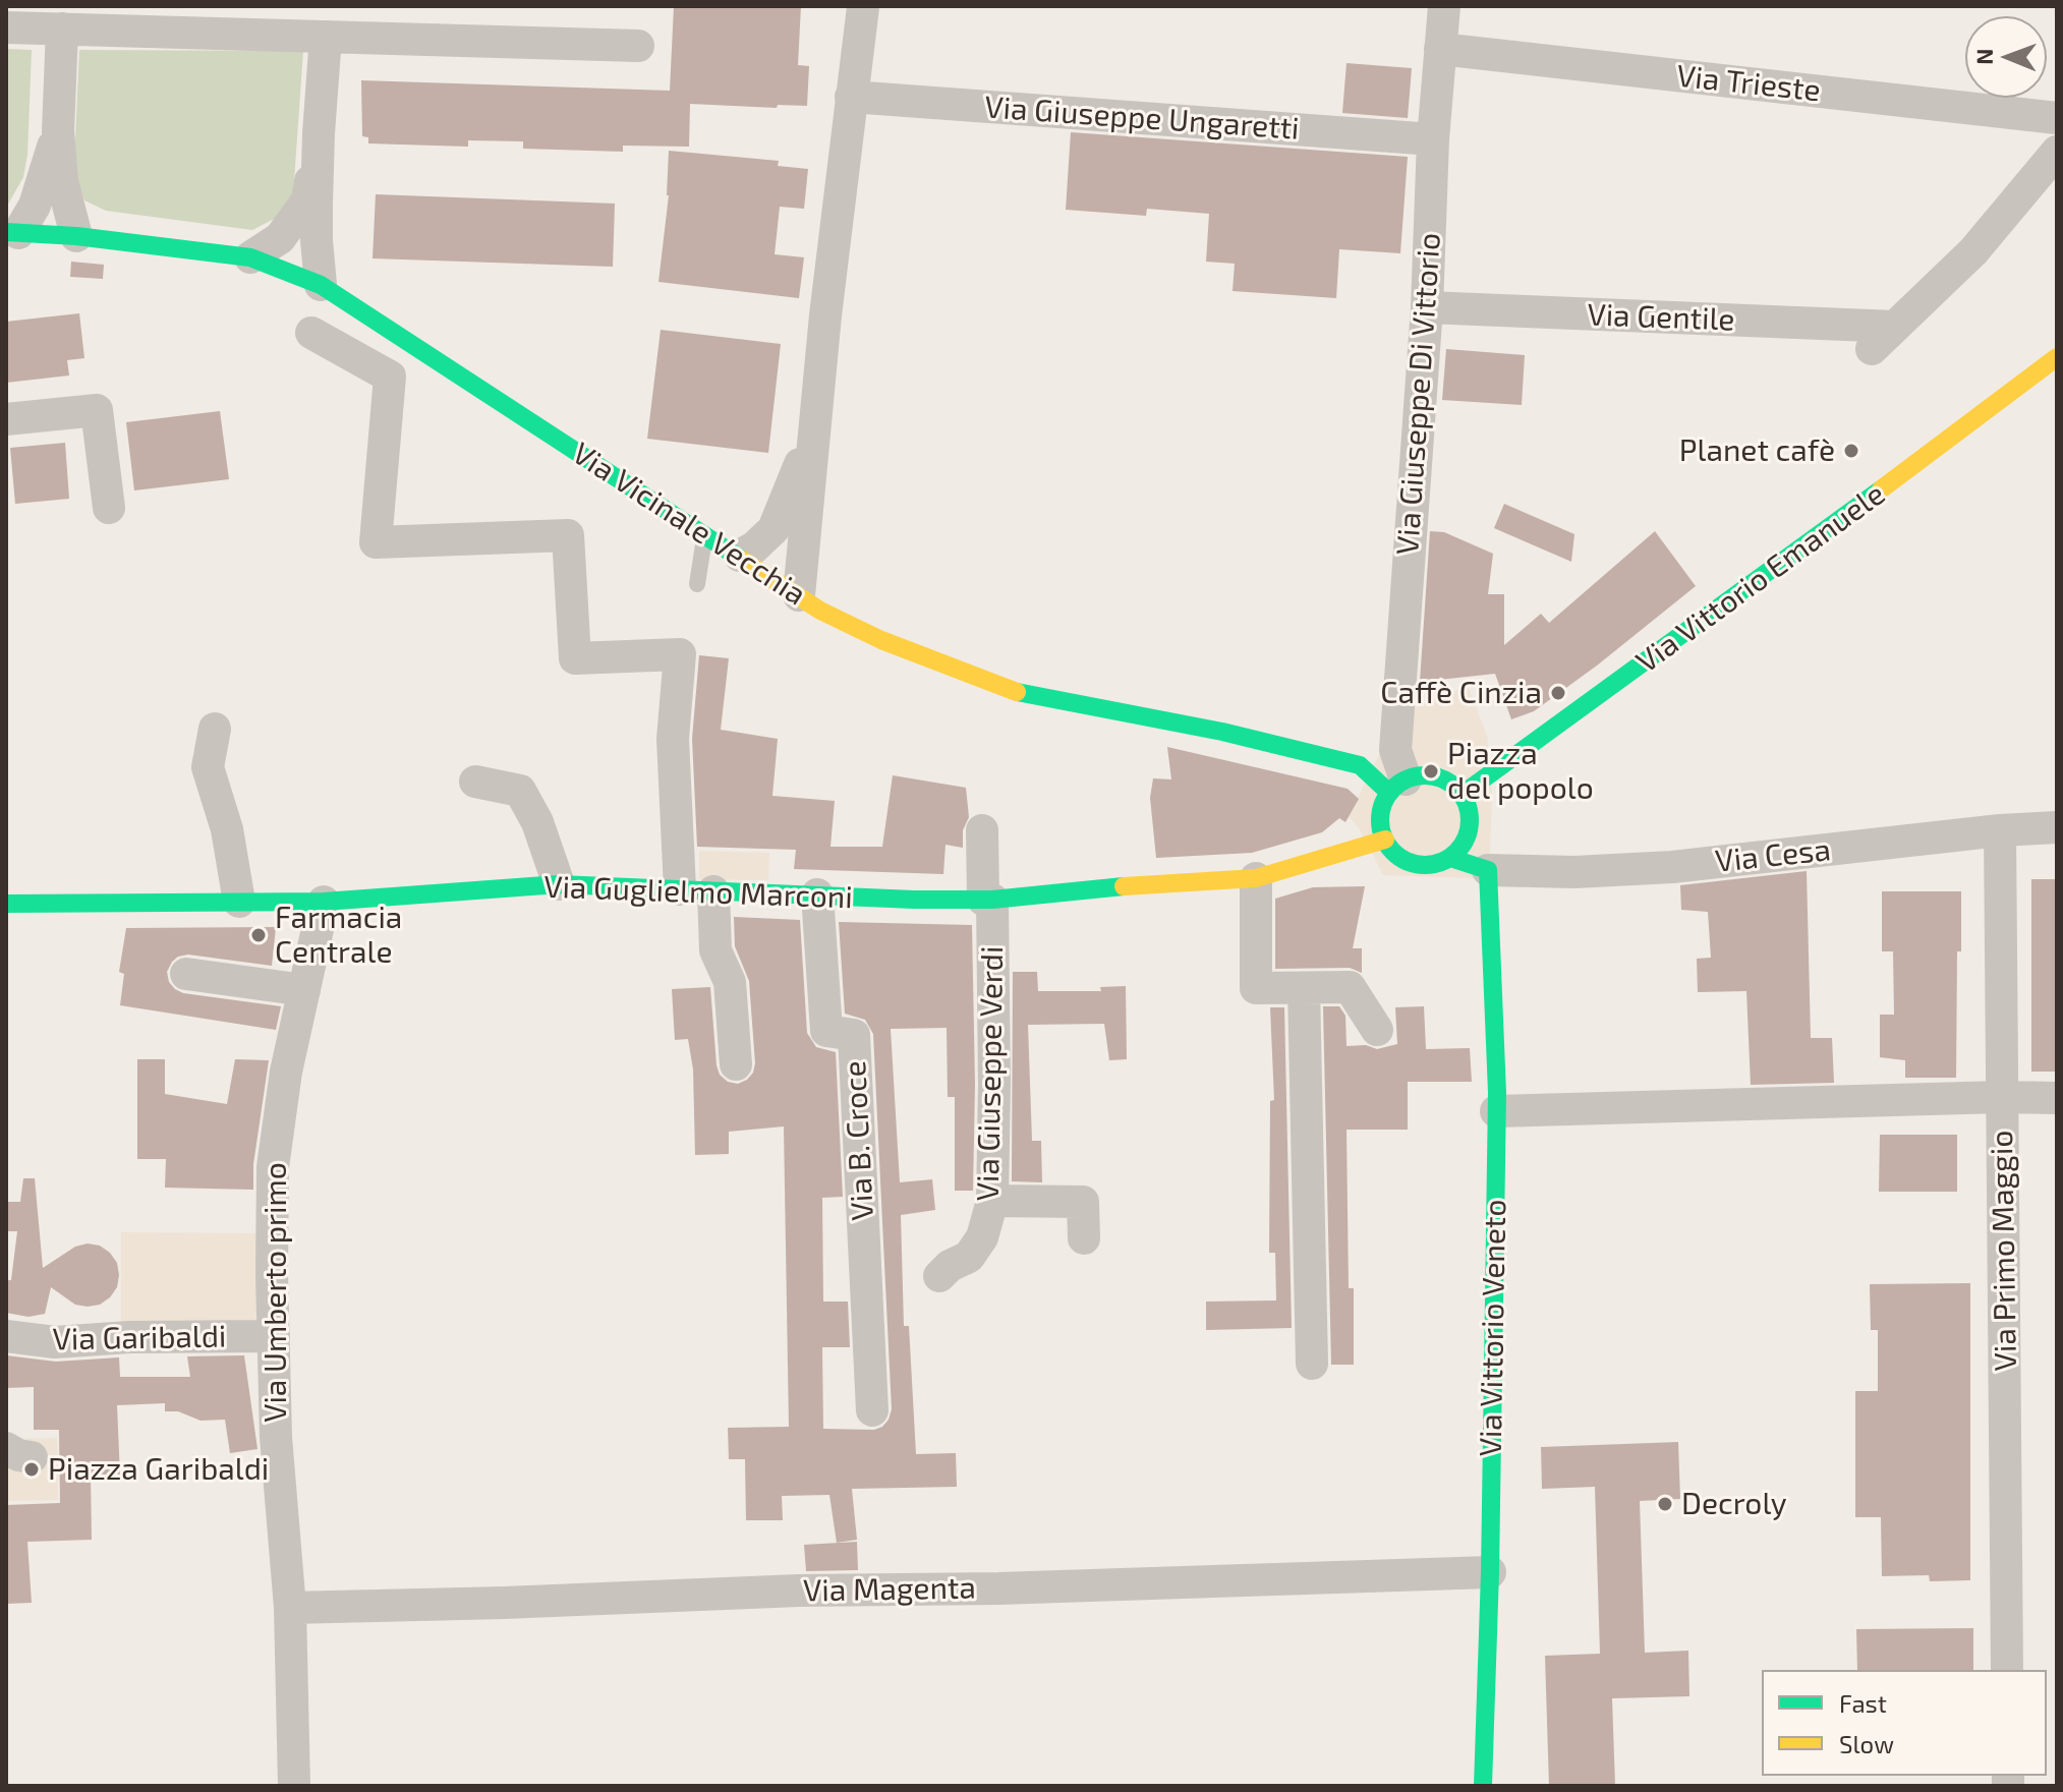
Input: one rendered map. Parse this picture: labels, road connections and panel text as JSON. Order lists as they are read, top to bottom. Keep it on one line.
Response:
{"streets":{"street":["Via Trieste","Via Giuseppe Ungaretti","Via Gentile","Via Giuseppe Di Vittorio","Via Vicinale Vecchia","Via Vittorio Emanuele","Via Cesa","Via Guglielmo Marconi","Via Giuseppe Verdi","Via B. Croce","Via Primo Maggio","Via Umberto primo","Via Vittorio Veneto","Via Garibaldi","Via Magenta"]},"crossings":[["Via Trieste","Via Giuseppe Di Vittorio"],["Via Giuseppe Ungaretti","Via Giuseppe Di Vittorio"],["Via Gentile","Via Giuseppe Di Vittorio"],["Via Giuseppe Di Vittorio","Via Vicinale Vecchia"],["Via Giuseppe Di Vittorio","Via Vittorio Emanuele"],["Via Giuseppe Di Vittorio","Via Guglielmo Marconi"],["Via Vicinale Vecchia","Via Vittorio Emanuele"],["Via Vicinale Vecchia","Via Guglielmo Marconi"],["Via Vittorio Emanuele","Via Guglielmo Marconi"],["Via Cesa","Via Primo Maggio"],["Via Cesa","Via Vittorio Veneto"],["Via Guglielmo Marconi","Via Giuseppe Verdi"],["Via Guglielmo Marconi","Via B. Croce"],["Via Guglielmo Marconi","Via Umberto primo"],["Via Umberto primo","Via Garibaldi"],["Via Umberto primo","Via Magenta"],["Via Vittorio Veneto","Via Magenta"]],"places":["Planet cafè","Caffè Cinzia","Piazza del popolo","Farmacia Centrale","Piazza Garibaldi","Decroly"],"legend":["Fast","Slow"],"north":"left"}
